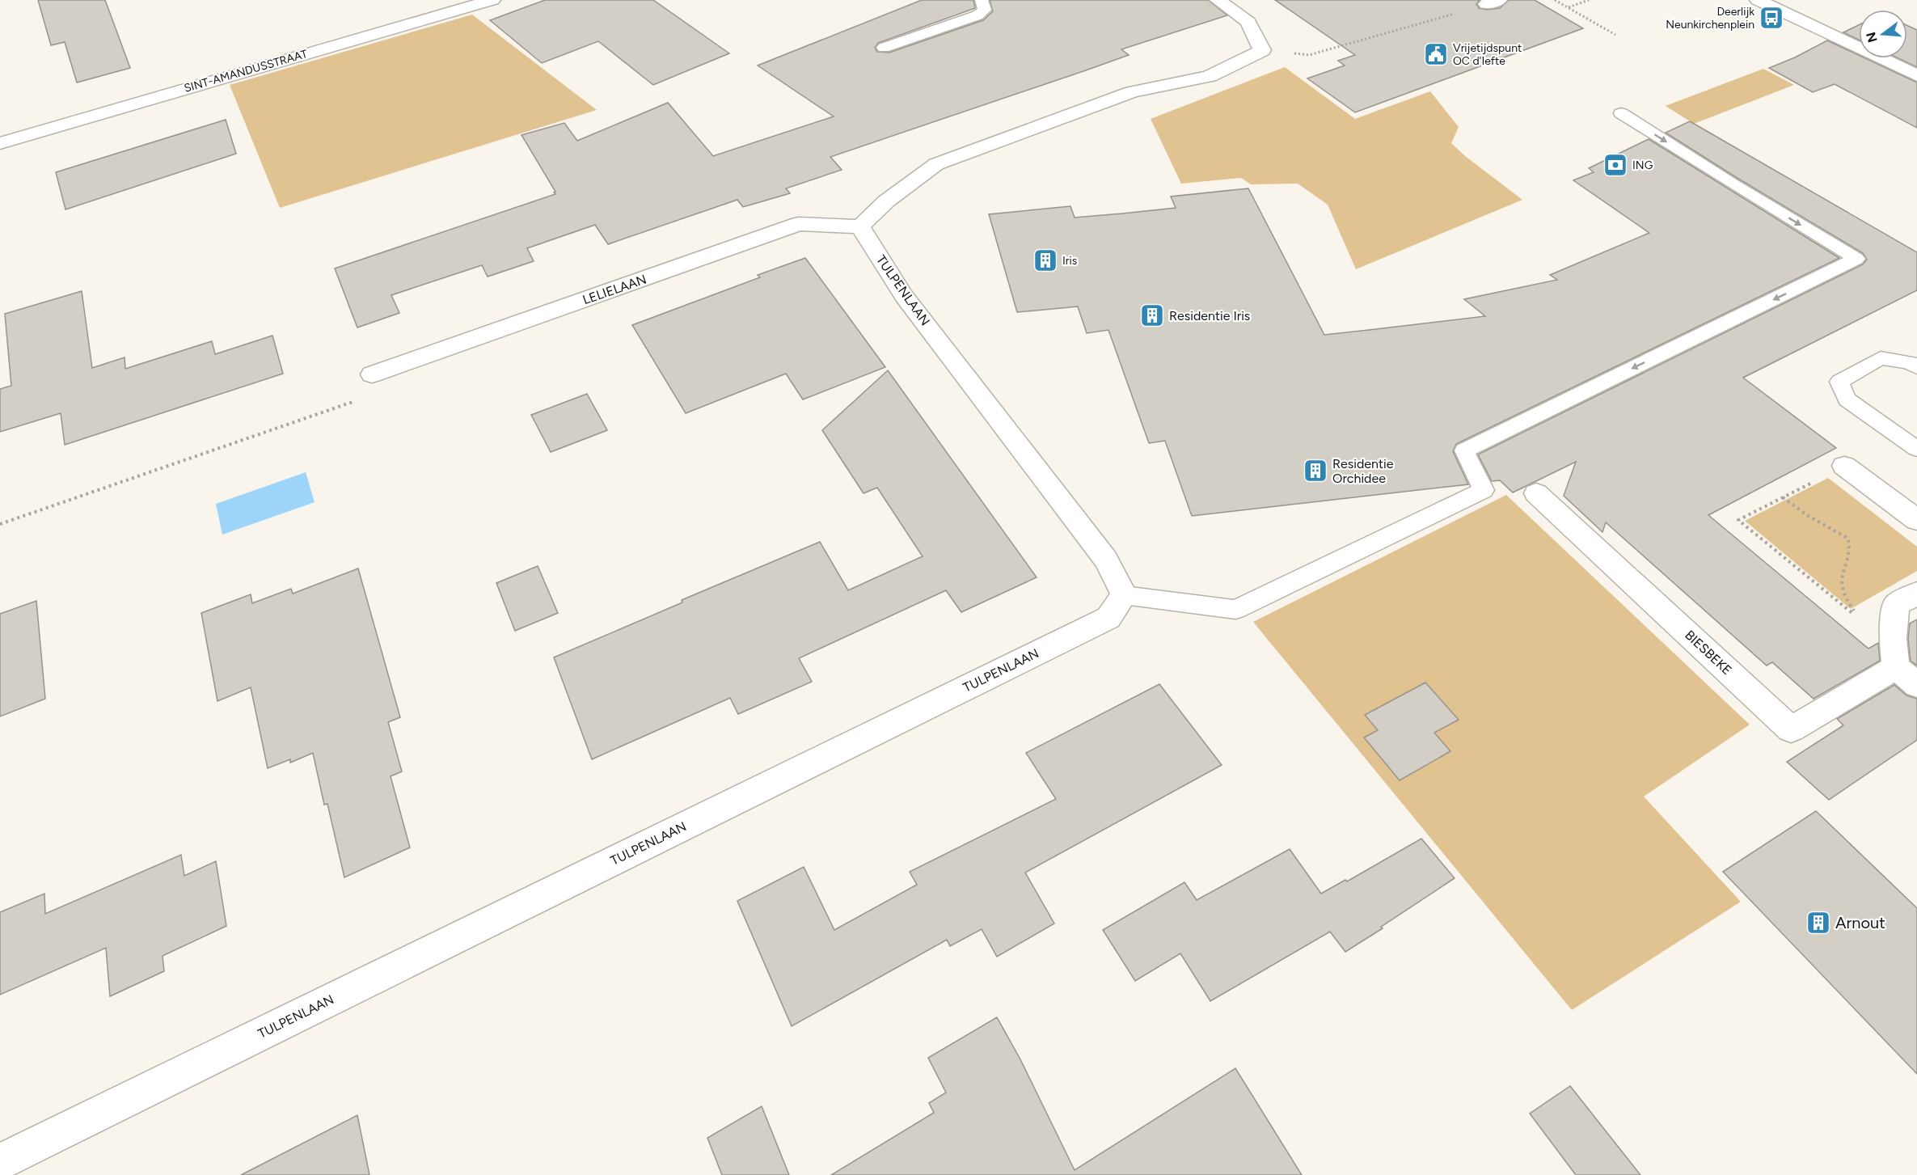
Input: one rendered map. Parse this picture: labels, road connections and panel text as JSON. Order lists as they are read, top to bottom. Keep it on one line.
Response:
{"streets":{"street":["SINT-AMANDUSSTRAAT","LELIELAAN","TULPENLAAN","BIESBEKE"]},"crossings":[["LELIELAAN","TULPENLAAN"]],"places":{"bus stop":["Deerlijk Neunkirchenplein"],"public building":["Vrijetijdspunt OC d'Iefte"],"bank":["ING"],"building":["Iris","Residentie Iris","Residentie Orchidee","Arnout"]},"north":"left"}
